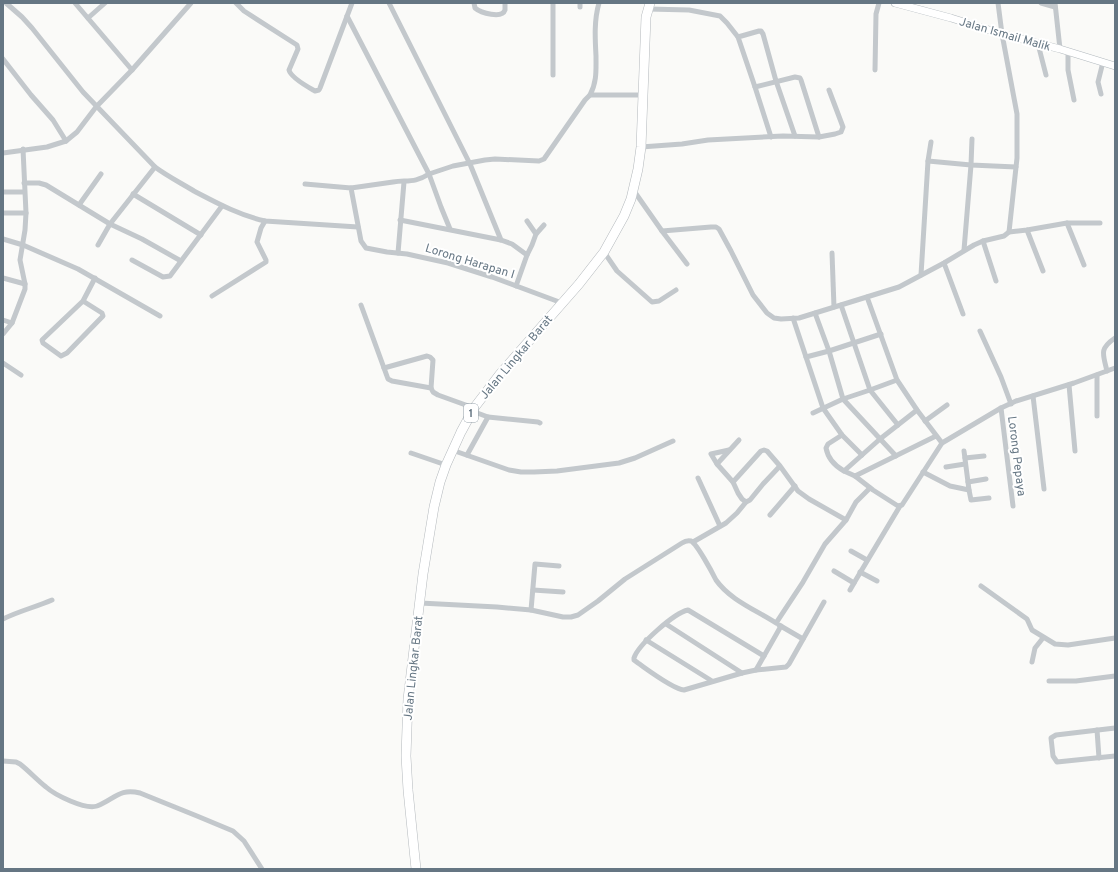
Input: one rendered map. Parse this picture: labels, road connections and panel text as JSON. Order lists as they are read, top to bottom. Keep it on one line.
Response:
{"streets":{"highway":["Jalan Lingkar Barat","1"],"main road":["Jalan Ismail Malik"],"street":["Lorong Harapan I","Lorong Pepaya"]},"crossings":[["Lorong Harapan I","Jalan Lingkar Barat"]]}
